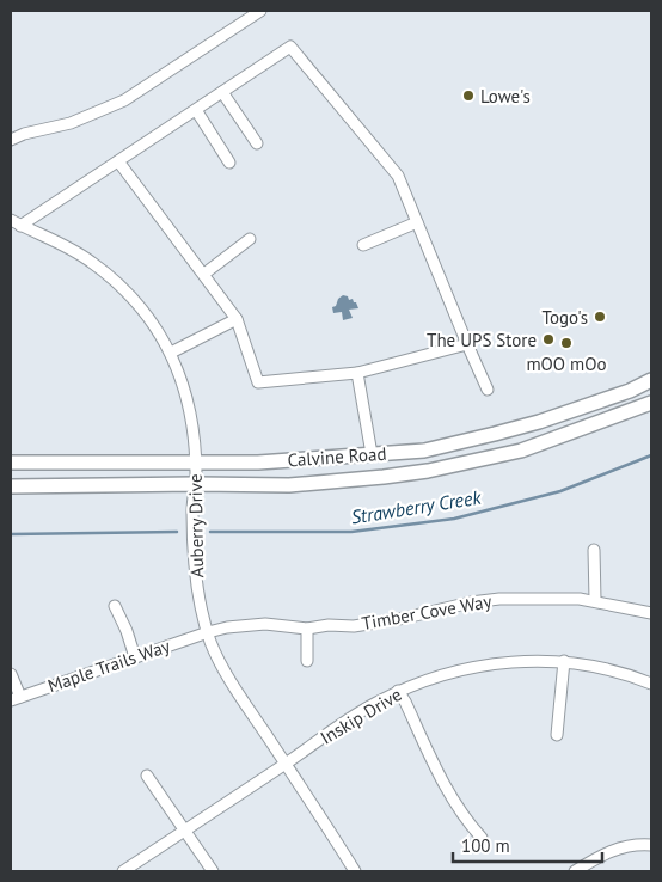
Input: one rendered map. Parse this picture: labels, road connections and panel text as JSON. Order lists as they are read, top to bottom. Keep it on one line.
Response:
{"streets":{"main road":["Calvine Road"],"street":["Auberry Drive","Timber Cove Way","Maple Trails Way","Inskip Drive"]},"crossings":[["Calvine Road","Auberry Drive"],["Auberry Drive","Timber Cove Way"],["Auberry Drive","Maple Trails Way"],["Auberry Drive","Inskip Drive"],["Timber Cove Way","Maple Trails Way"]],"water":["Strawberry Creek"],"places":["Lowe's","Togo's","The UPS Store","mOO mOo"],"scale_bar":"100 m"}
